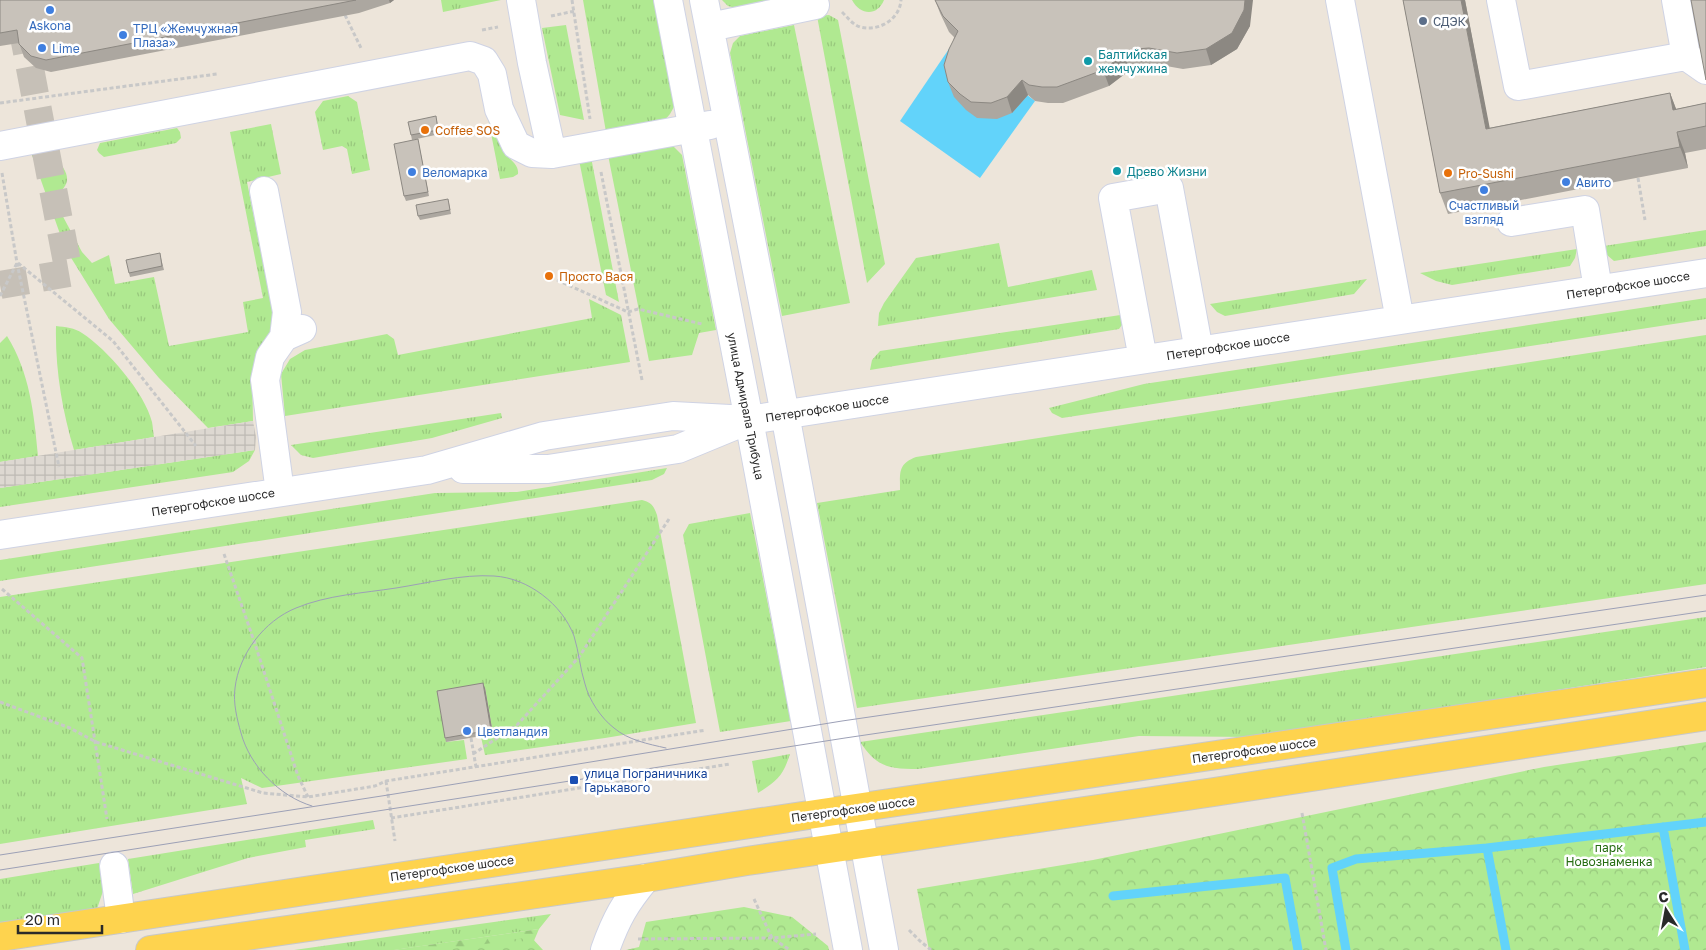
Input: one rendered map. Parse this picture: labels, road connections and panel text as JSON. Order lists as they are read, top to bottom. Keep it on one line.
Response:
{"streets":{"main road":["Петергофское шоссе"],"street":["улица Адмирала Трибуца"]},"crossings":[["Петергофское шоссе","улица Адмирала Трибуца"]],"parks":["парк Новознаменка"],"places":{"other":["Askona","СДЭК","ТРЦ «Жемчужная Плаза»","Lime","Балтийская жемчужина","Coffee SOS","Древо Жизни","Веломарка","Pro-Sushi","Авито","Счастливый взгляд","Просто Вася","Цветландия"],"transit":["улица Пограничника Гарькавого"]},"scale_bar":"20 m","north":"top"}
